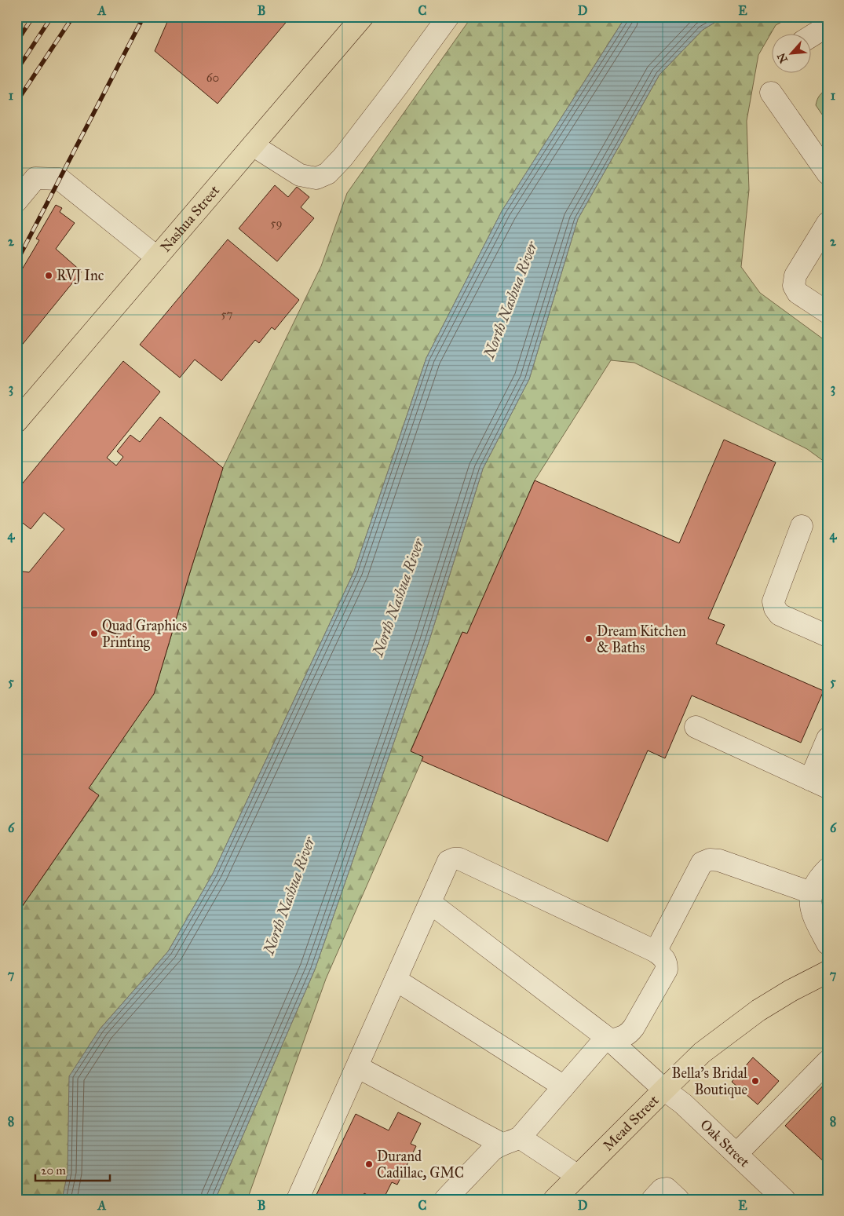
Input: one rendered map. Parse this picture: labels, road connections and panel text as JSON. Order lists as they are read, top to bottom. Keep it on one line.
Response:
{"streets":{"main road":["Nashua Street","Mead Street"],"street":["Oak Street"]},"crossings":[["Mead Street","Oak Street"]],"water":["North Nashua River"],"places":["RVJ Inc","Quad Graphics Printing","Dream Kitchen & Baths","Bella's Bridal Boutique","Durand Cadillac, GMC"],"house_numbers":["60","59","57"],"scale_bar":"20 m","north":"bottom left","grid":{"columns":["A","B","C","D","E"],"rows":["1","2","3","4","5","6","7","8"]}}
